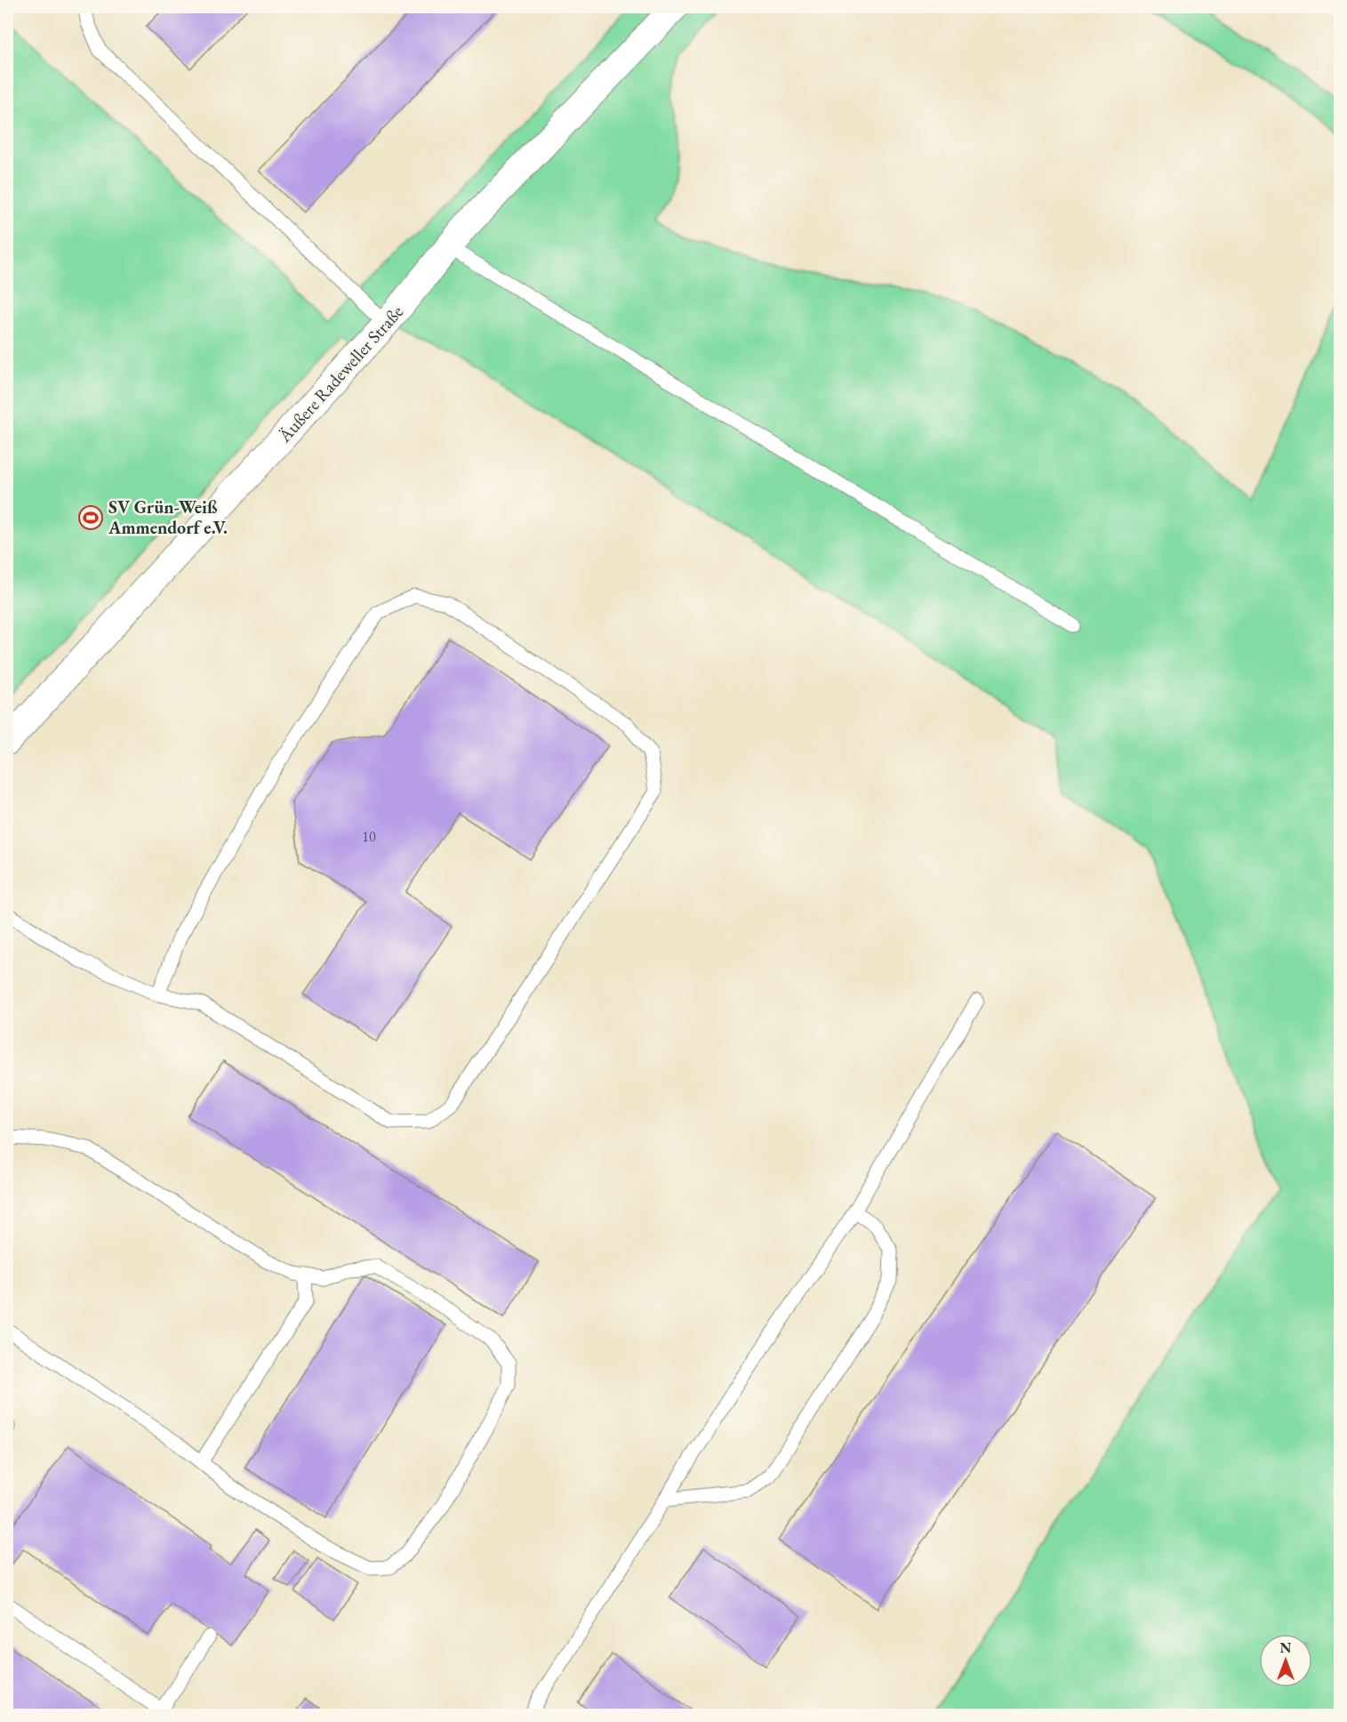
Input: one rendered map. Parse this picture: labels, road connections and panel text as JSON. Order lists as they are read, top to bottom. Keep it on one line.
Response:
{"streets":{"street":["Äußere Radeweller Straße"]},"places":{"sports":["SV Grün-Weiß Ammendorf e.V."]},"house_numbers":["10"],"north":"top"}
